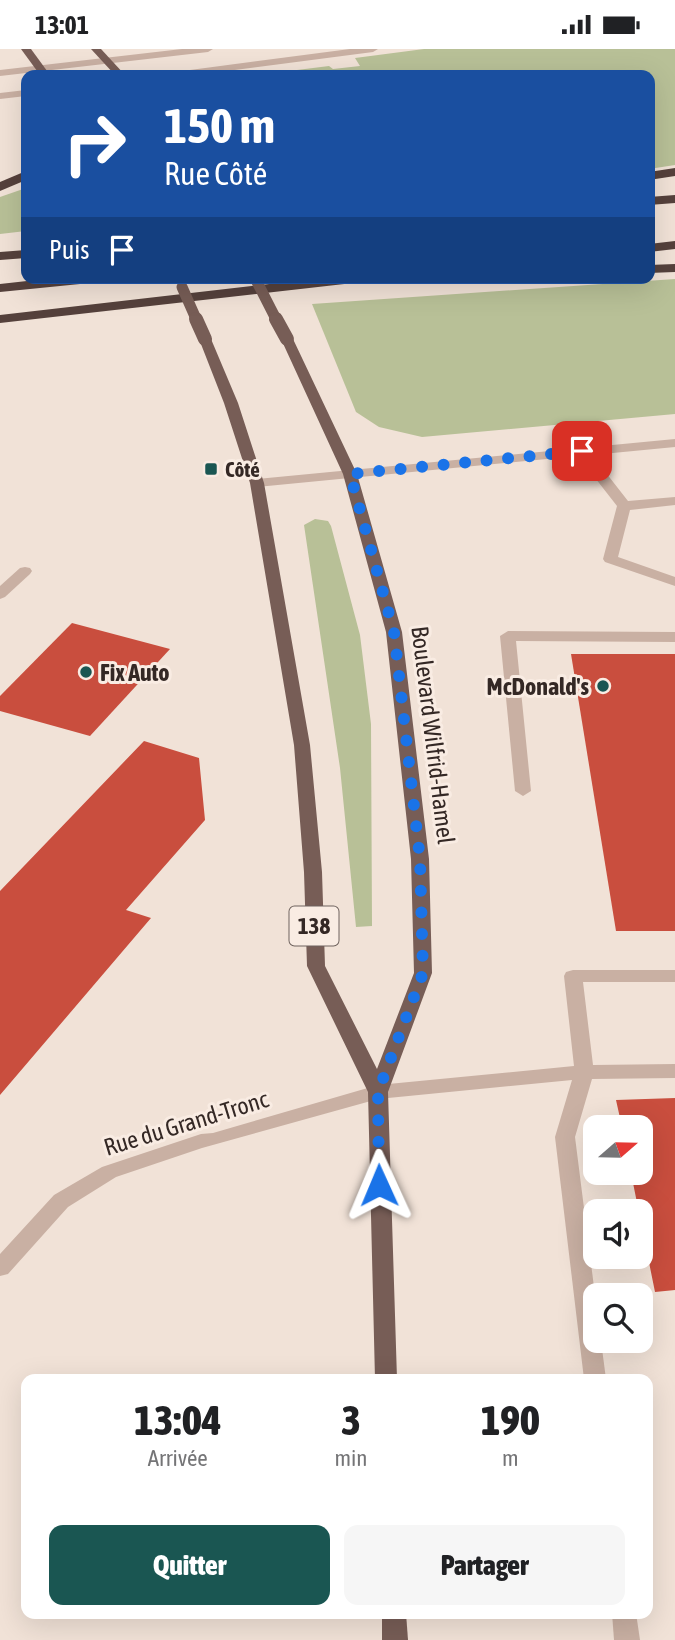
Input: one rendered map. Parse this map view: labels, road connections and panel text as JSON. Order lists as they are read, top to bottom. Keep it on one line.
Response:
{"streets":{"main road":["Boulevard Wilfrid-Hamel","138"],"street":["Rue du Grand-Tronc"]},"crossings":[["Boulevard Wilfrid-Hamel","Rue du Grand-Tronc"]],"places":{"transit":["Côté"],"other":["Fix Auto","McDonald's"]},"north":"right","page":{"status":"13:01","turn":["150 m","Rue Côté"],"then":"Puis","eta":["13:04","Arrivée","3","min","190","m"],"buttons":["Quitter","Partager"]}}
